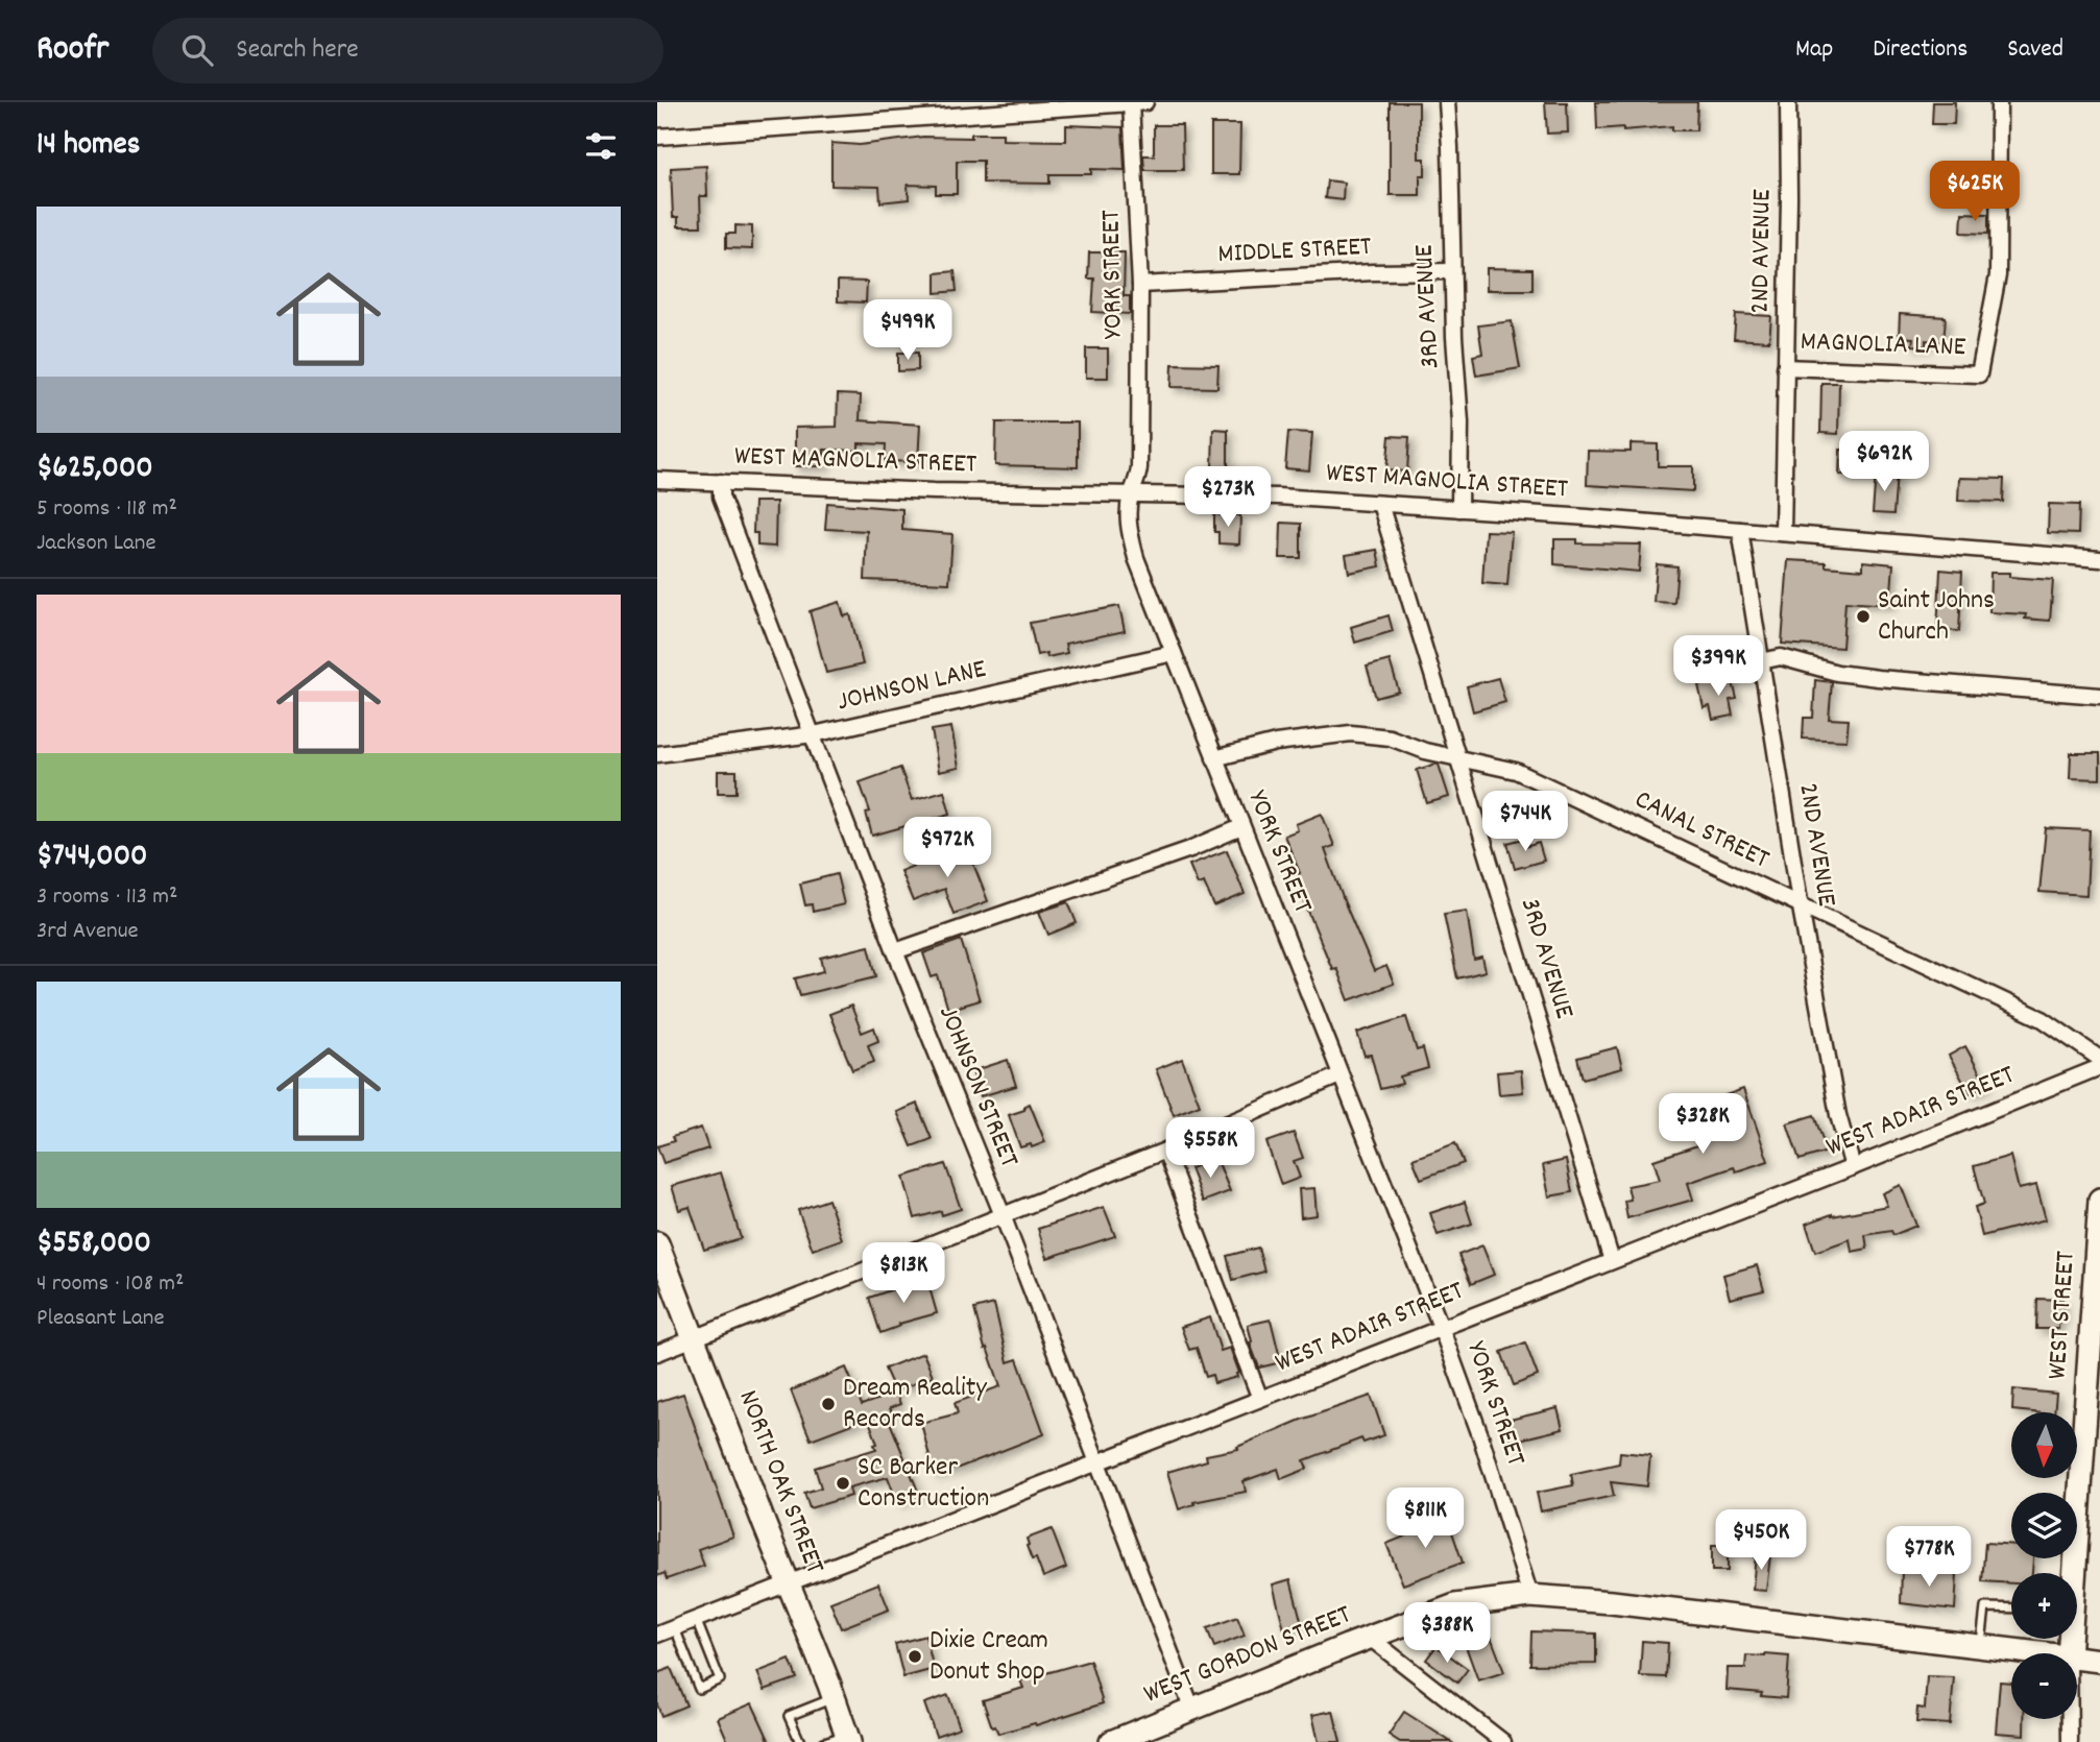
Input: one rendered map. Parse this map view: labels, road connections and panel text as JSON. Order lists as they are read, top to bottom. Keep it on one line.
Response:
{"streets":{"street":["MIDDLE STREET","2ND AVENUE","YORK STREET","3RD AVENUE","MAGNOLIA LANE","WEST MAGNOLIA STREET","JOHNSON LANE","CANAL STREET","JOHNSON STREET","WEST ADAIR STREET","WEST STREET","NORTH OAK STREET","WEST GORDON STREET"]},"crossings":[["MIDDLE STREET","YORK STREET"],["MIDDLE STREET","3RD AVENUE"],["2ND AVENUE","MAGNOLIA LANE"],["2ND AVENUE","WEST MAGNOLIA STREET"],["2ND AVENUE","CANAL STREET"],["2ND AVENUE","WEST ADAIR STREET"],["YORK STREET","WEST MAGNOLIA STREET"],["YORK STREET","JOHNSON LANE"],["YORK STREET","CANAL STREET"],["YORK STREET","WEST ADAIR STREET"],["YORK STREET","WEST GORDON STREET"],["3RD AVENUE","WEST MAGNOLIA STREET"],["3RD AVENUE","CANAL STREET"],["3RD AVENUE","WEST ADAIR STREET"],["WEST MAGNOLIA STREET","JOHNSON STREET"],["JOHNSON LANE","JOHNSON STREET"],["JOHNSON STREET","WEST ADAIR STREET"],["JOHNSON STREET","WEST GORDON STREET"],["WEST ADAIR STREET","NORTH OAK STREET"]],"places":["Saint Johns Church","Dream Reality Records","SC Barker Construction","Dixie Cream Donut Shop"],"north":"bottom","page":{"header":"Roofr","search":"Search here","nav":["Map","Directions","Saved"],"heading":"14 homes","price":["$625K","$499K","$692K","$273K","$399K","$744K","$972K","$328K","$558K","$813K","$811K","$450K","$778K","$388K"],"list":[{"name":"$625,000","note":"5 rooms · 118 m² · Jackson Lane"},{"name":"$744,000","note":"3 rooms · 113 m² · 3rd Avenue"},{"name":"$558,000","note":"4 rooms · 108 m² · Pleasant Lane"}],"map_buttons":["+","−"]}}
